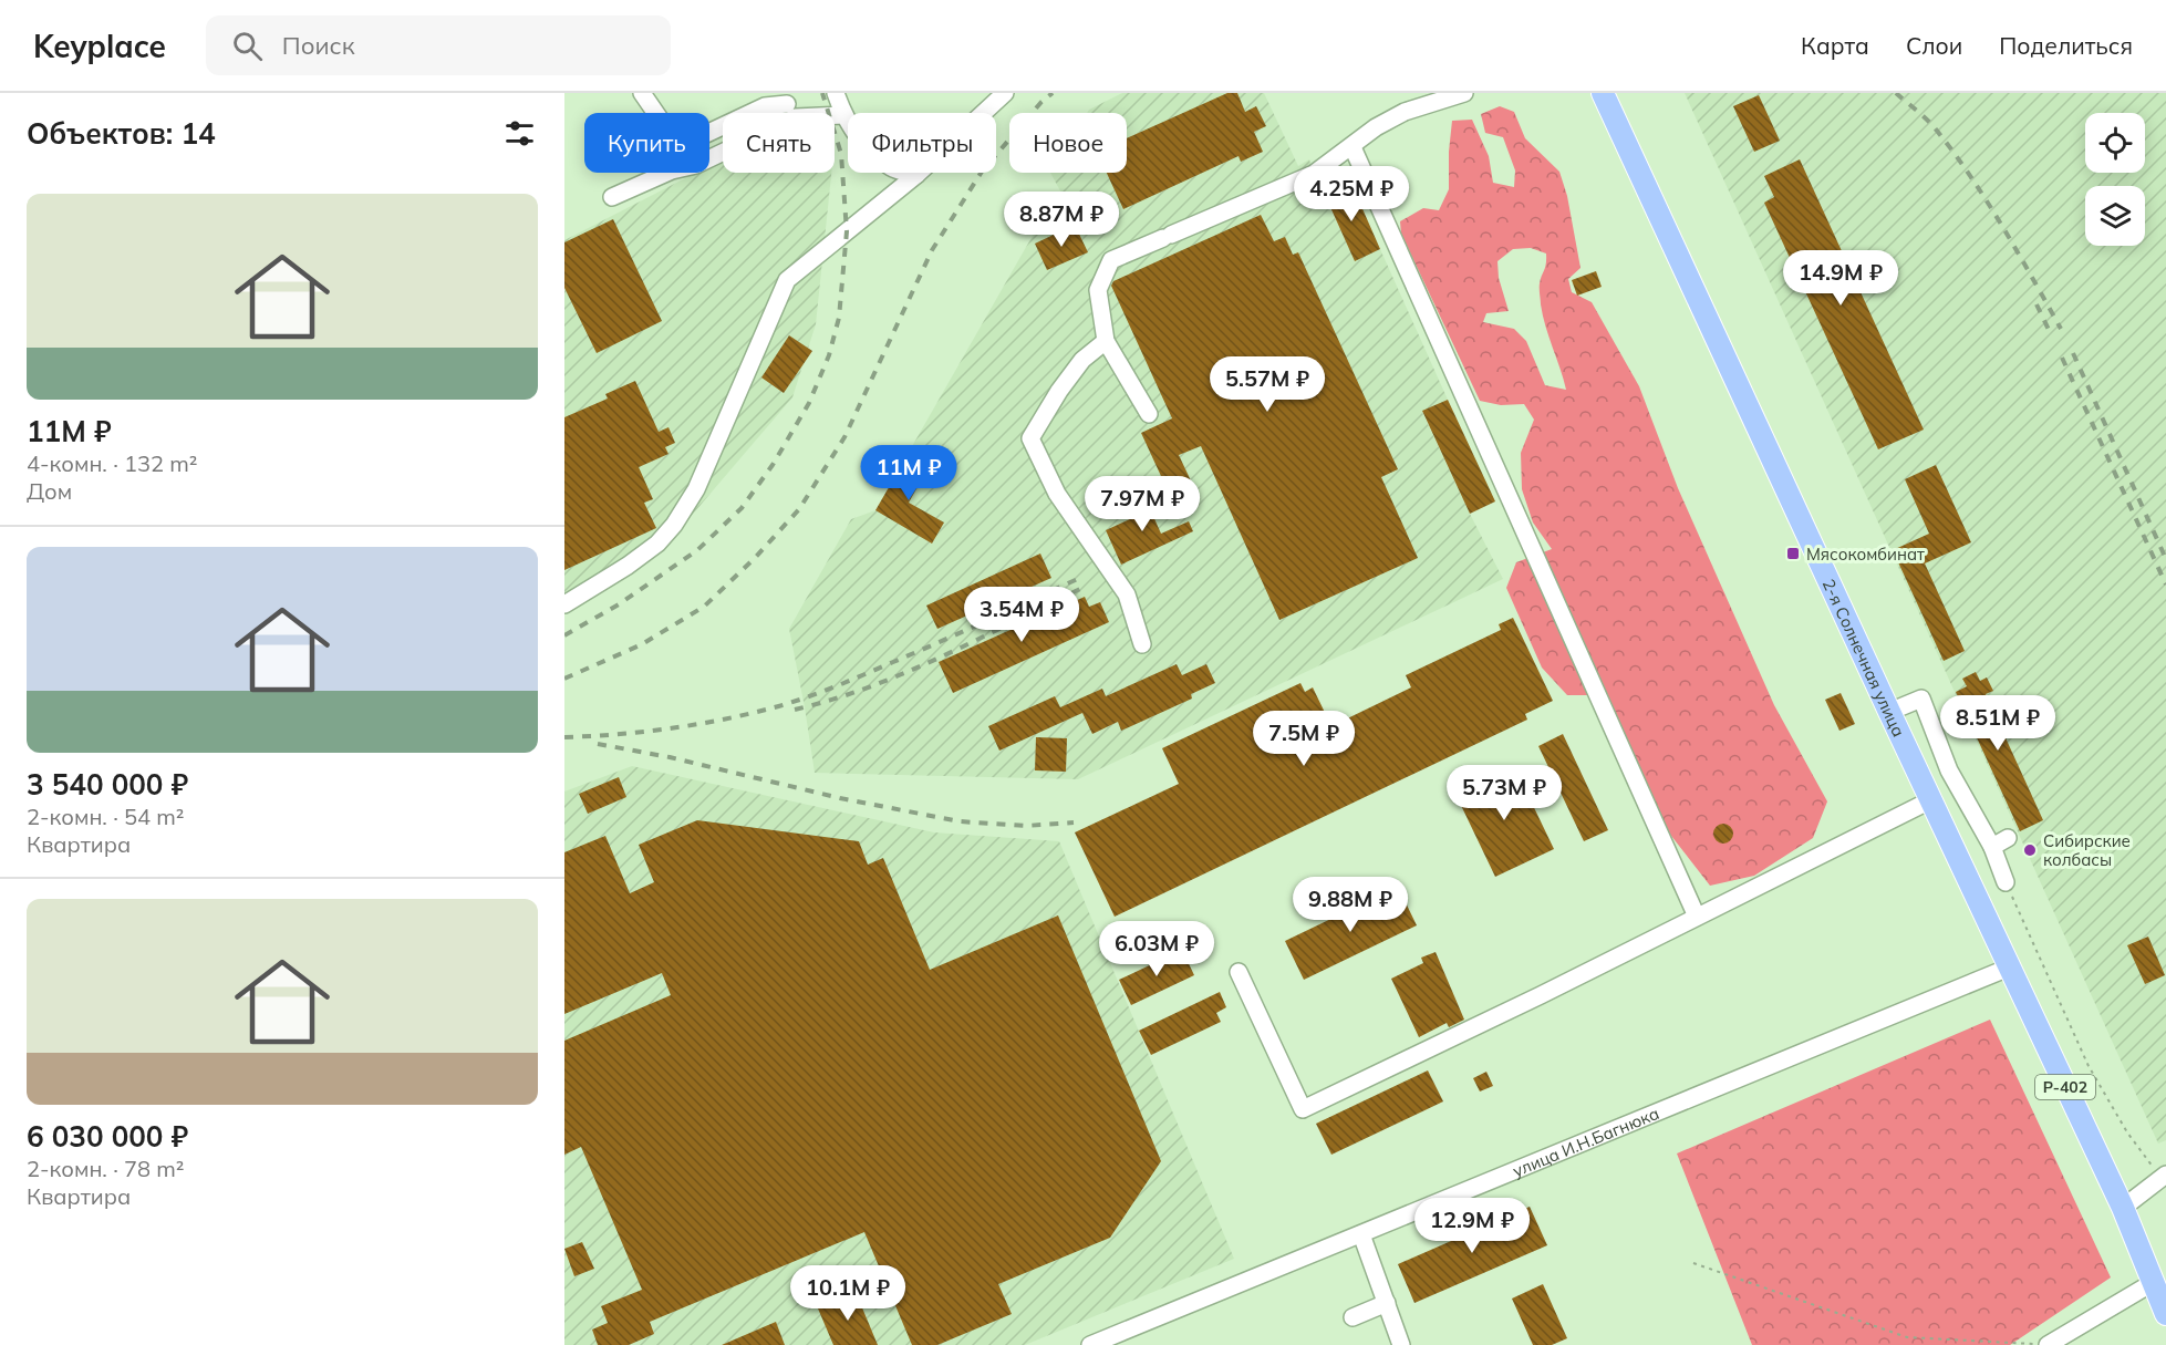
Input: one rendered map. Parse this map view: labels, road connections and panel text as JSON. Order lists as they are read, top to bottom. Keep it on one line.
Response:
{"streets":{"main road":["2-я Солнечная улица","Р-402"],"street":["улица И.Н.Багнюка"]},"crossings":[["2-я Солнечная улица","Р-402"],["2-я Солнечная улица","улица И.Н.Багнюка"]],"places":{"transit":["Мясокомбинат"],"other":["Сибирские колбасы"]},"page":{"header":"Keyplace","search":"Поиск","nav":["Карта","Слои","Поделиться"],"heading":"Объектов: 14","chip":["Купить","Снять","Фильтры","Новое"],"price":["4.25M ₽","8.87M ₽","14.9M ₽","5.57M ₽","11M ₽","7.97M ₽","3.54M ₽","8.51M ₽","7.5M ₽","5.73M ₽","9.88M ₽","6.03M ₽","12.9M ₽","10.1M ₽"],"list":[{"name":"11M ₽","note":"4-комн. · 132 m² · Дом"},{"name":"3 540 000 ₽","note":"2-комн. · 54 m² · Квартира"},{"name":"6 030 000 ₽","note":"2-комн. · 78 m² · Квартира"}]}}
